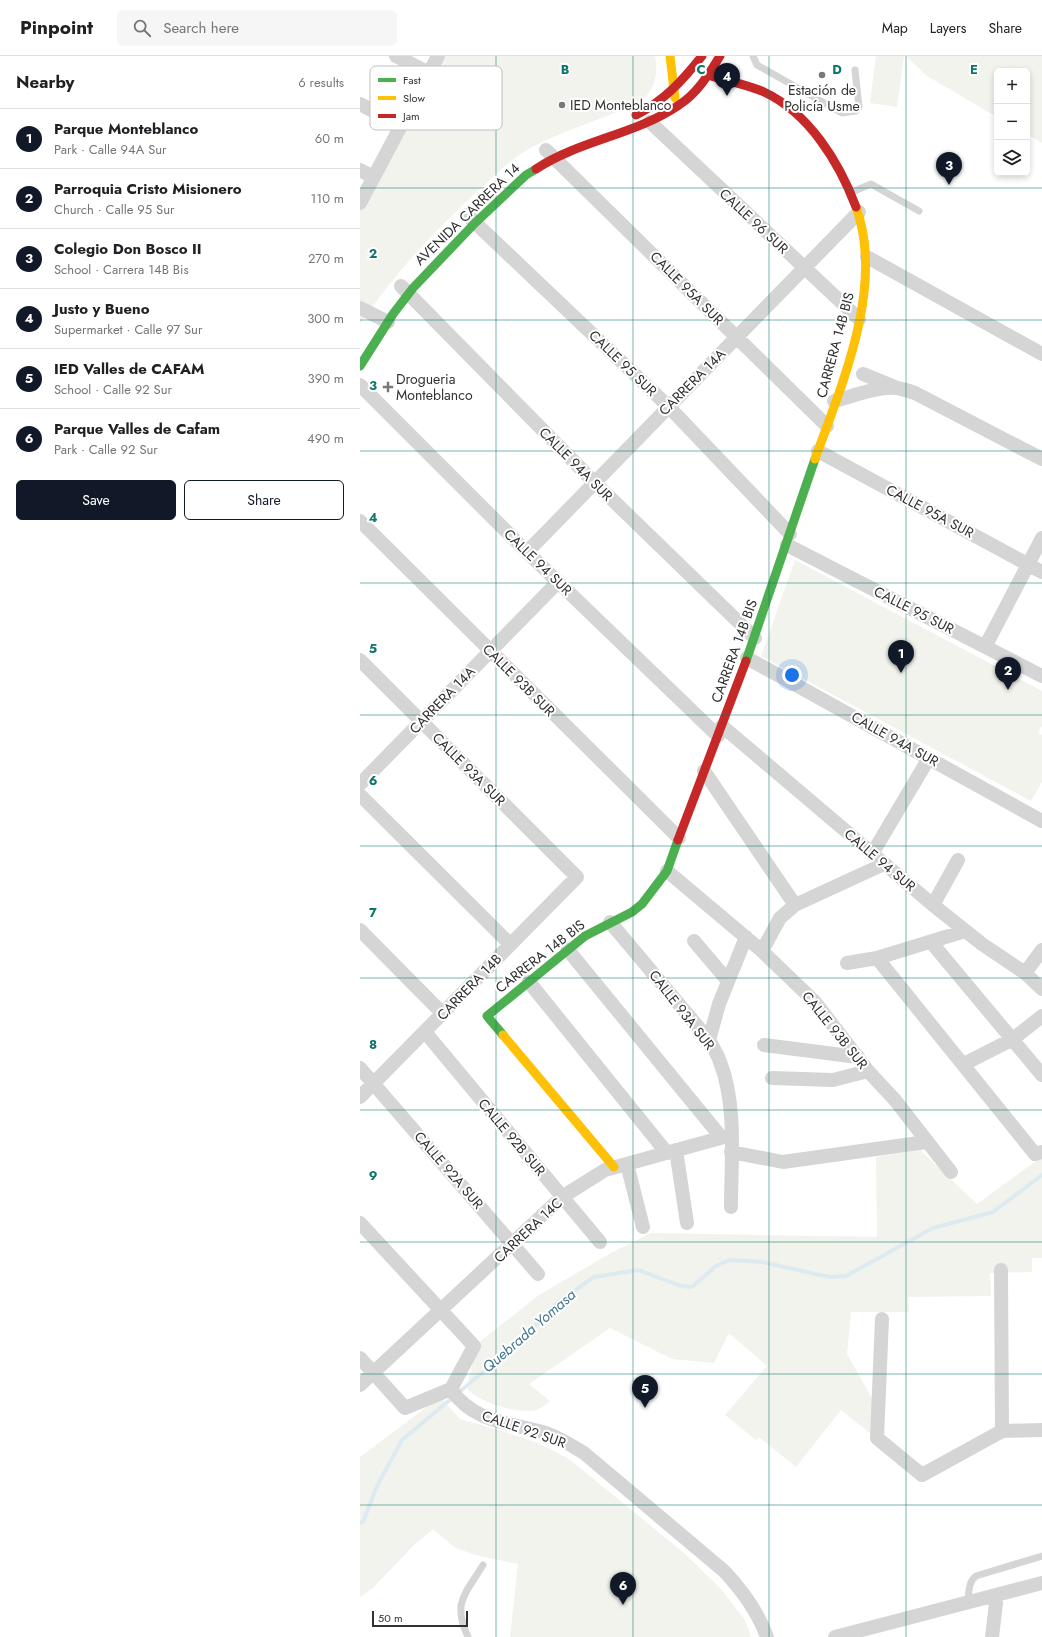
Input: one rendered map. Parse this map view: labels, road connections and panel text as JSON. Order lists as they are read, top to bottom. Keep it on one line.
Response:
{"streets":{"street":["AVENIDA CARRERA 14","CALLE 96 SUR","CALLE 95A SUR","CARRERA 14B BIS","CALLE 95 SUR","CARRERA 14A","CALLE 94A SUR","CALLE 94 SUR","CALLE 93B SUR","CALLE 93A SUR","CARRERA 14B","CALLE 92B SUR","CALLE 92A SUR","CARRERA 14C","CALLE 92 SUR"]},"crossings":[["AVENIDA CARRERA 14","CALLE 96 SUR"],["AVENIDA CARRERA 14","CALLE 95A SUR"],["AVENIDA CARRERA 14","CARRERA 14B BIS"],["AVENIDA CARRERA 14","CALLE 95 SUR"],["AVENIDA CARRERA 14","CALLE 94A SUR"],["CALLE 96 SUR","CARRERA 14B BIS"],["CALLE 96 SUR","CARRERA 14A"],["CALLE 95A SUR","CARRERA 14B BIS"],["CALLE 95A SUR","CARRERA 14A"],["CARRERA 14B BIS","CALLE 95 SUR"],["CARRERA 14B BIS","CARRERA 14A"],["CARRERA 14B BIS","CALLE 94A SUR"],["CARRERA 14B BIS","CALLE 94 SUR"],["CARRERA 14B BIS","CALLE 93B SUR"],["CARRERA 14B BIS","CALLE 93A SUR"],["CARRERA 14B BIS","CARRERA 14C"],["CALLE 95 SUR","CARRERA 14A"],["CARRERA 14A","CALLE 94A SUR"],["CARRERA 14A","CALLE 94 SUR"],["CARRERA 14A","CALLE 93B SUR"],["CARRERA 14A","CALLE 93A SUR"],["CALLE 93A SUR","CARRERA 14B"],["CALLE 93A SUR","CARRERA 14C"],["CARRERA 14B","CALLE 92B SUR"],["CARRERA 14B","CALLE 92A SUR"],["CALLE 92B SUR","CARRERA 14C"],["CALLE 92A SUR","CARRERA 14C"]],"water":["Quebrada Yomasa"],"places":{"other":["Estación de Policía Usme","IED Monteblanco"],"health":["Drogueria Monteblanco"]},"legend":["Fast","Slow","Jam"],"scale_bar":"50 m","page":{"header":"Pinpoint","search":"Search here","nav":["Map","Layers","Share"],"heading":["Nearby","6 results"],"pins":["4","3","1","2","5","6"],"map_buttons":["+","−"],"list":[{"mark":"1","name":"Parque Monteblanco","note":"Park · Calle 94A Sur","value":"60 m"},{"mark":"2","name":"Parroquia Cristo Misionero","note":"Church · Calle 95 Sur","value":"110 m"},{"mark":"3","name":"Colegio Don Bosco II","note":"School · Carrera 14B Bis","value":"270 m"},{"mark":"4","name":"Justo y Bueno","note":"Supermarket · Calle 97 Sur","value":"300 m"},{"mark":"5","name":"IED Valles de CAFAM","note":"School · Calle 92 Sur","value":"390 m"},{"mark":"6","name":"Parque Valles de Cafam","note":"Park · Calle 92 Sur","value":"490 m"}],"buttons":["Save","Share"],"scale":"50 m"},"grid":{"columns":["B","C","D","E"],"rows":["2","3","4","5","6","7","8","9"]}}
